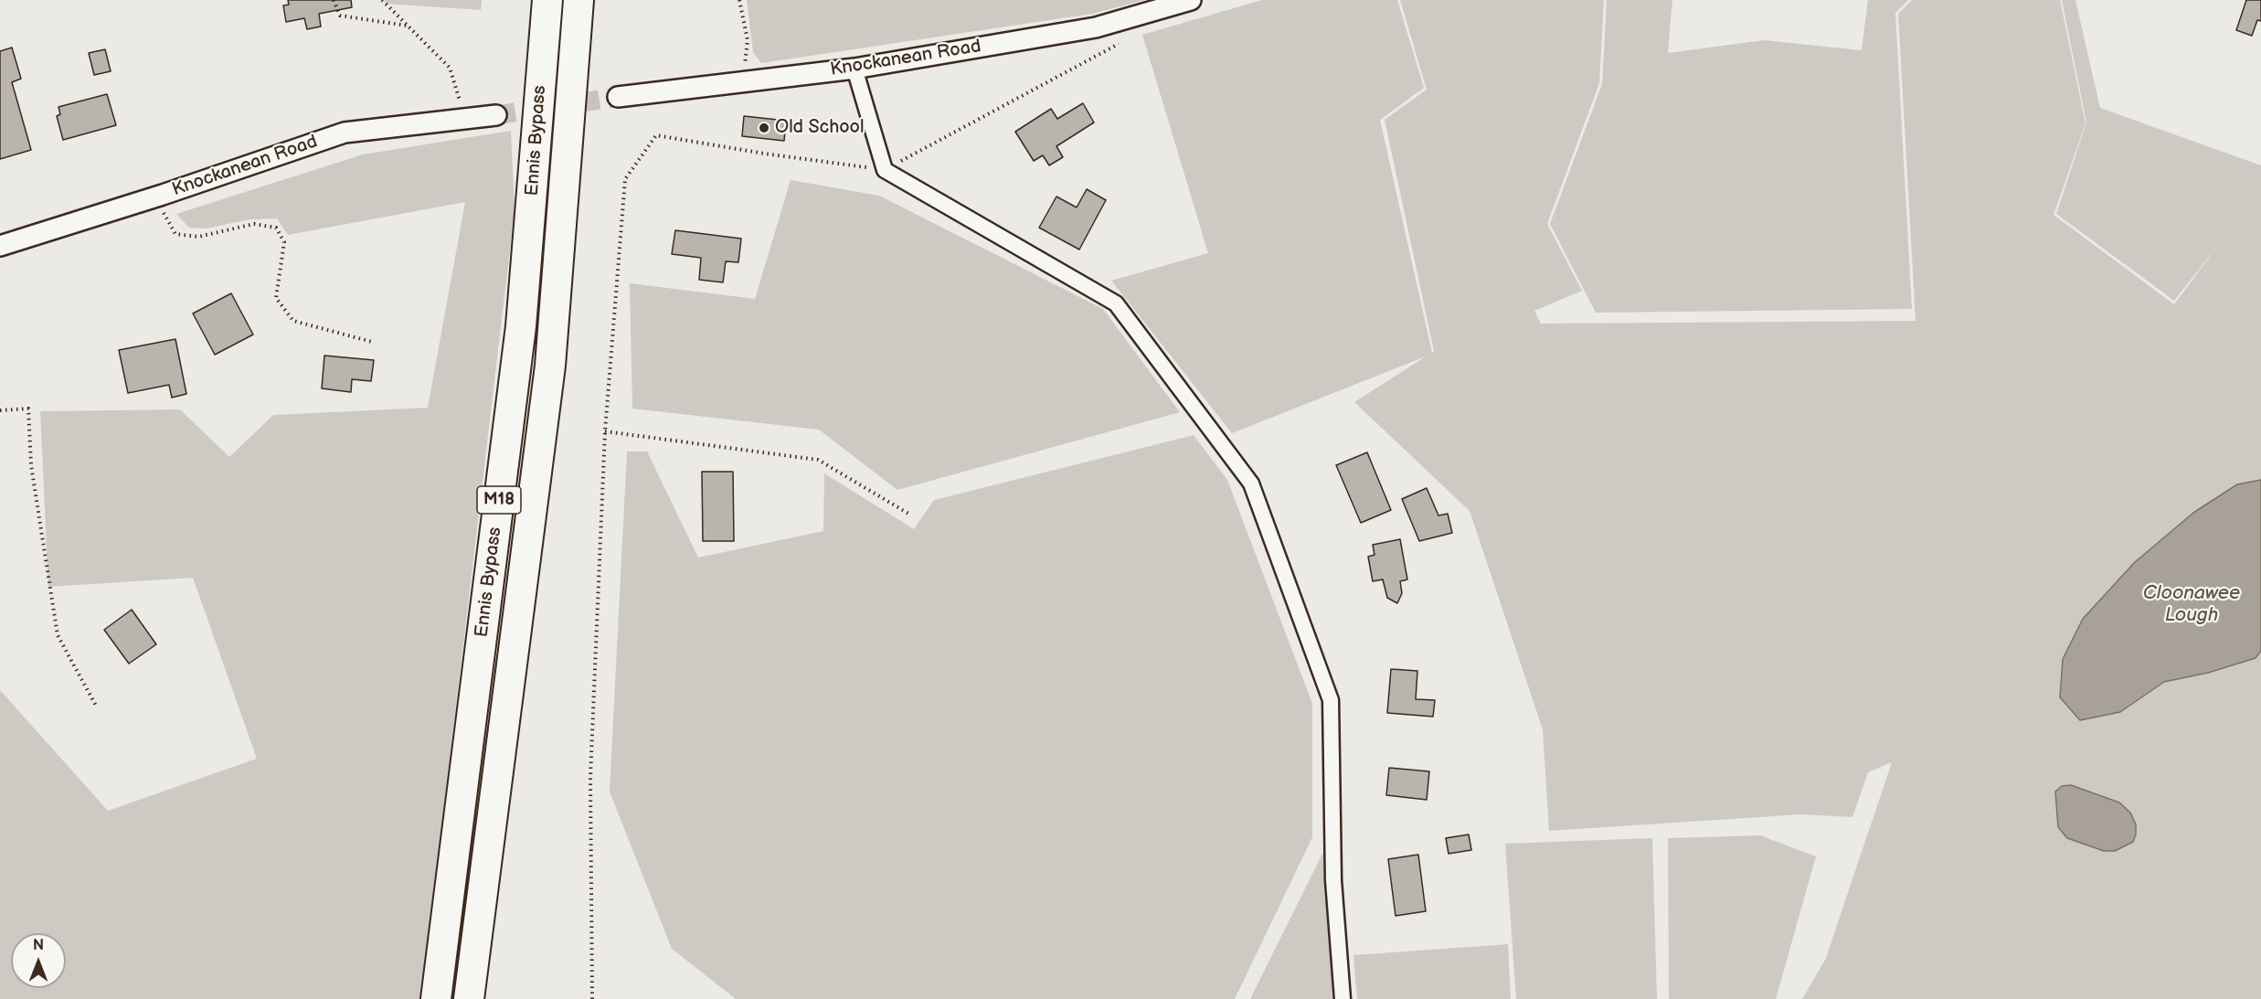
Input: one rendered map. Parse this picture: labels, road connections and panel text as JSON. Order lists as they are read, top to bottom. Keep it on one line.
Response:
{"streets":{"highway":["Ennis Bypass","M18"],"street":["Knockanean Road"]},"water":["Cloonawee Lough"],"places":["Old School"],"north":"top"}
